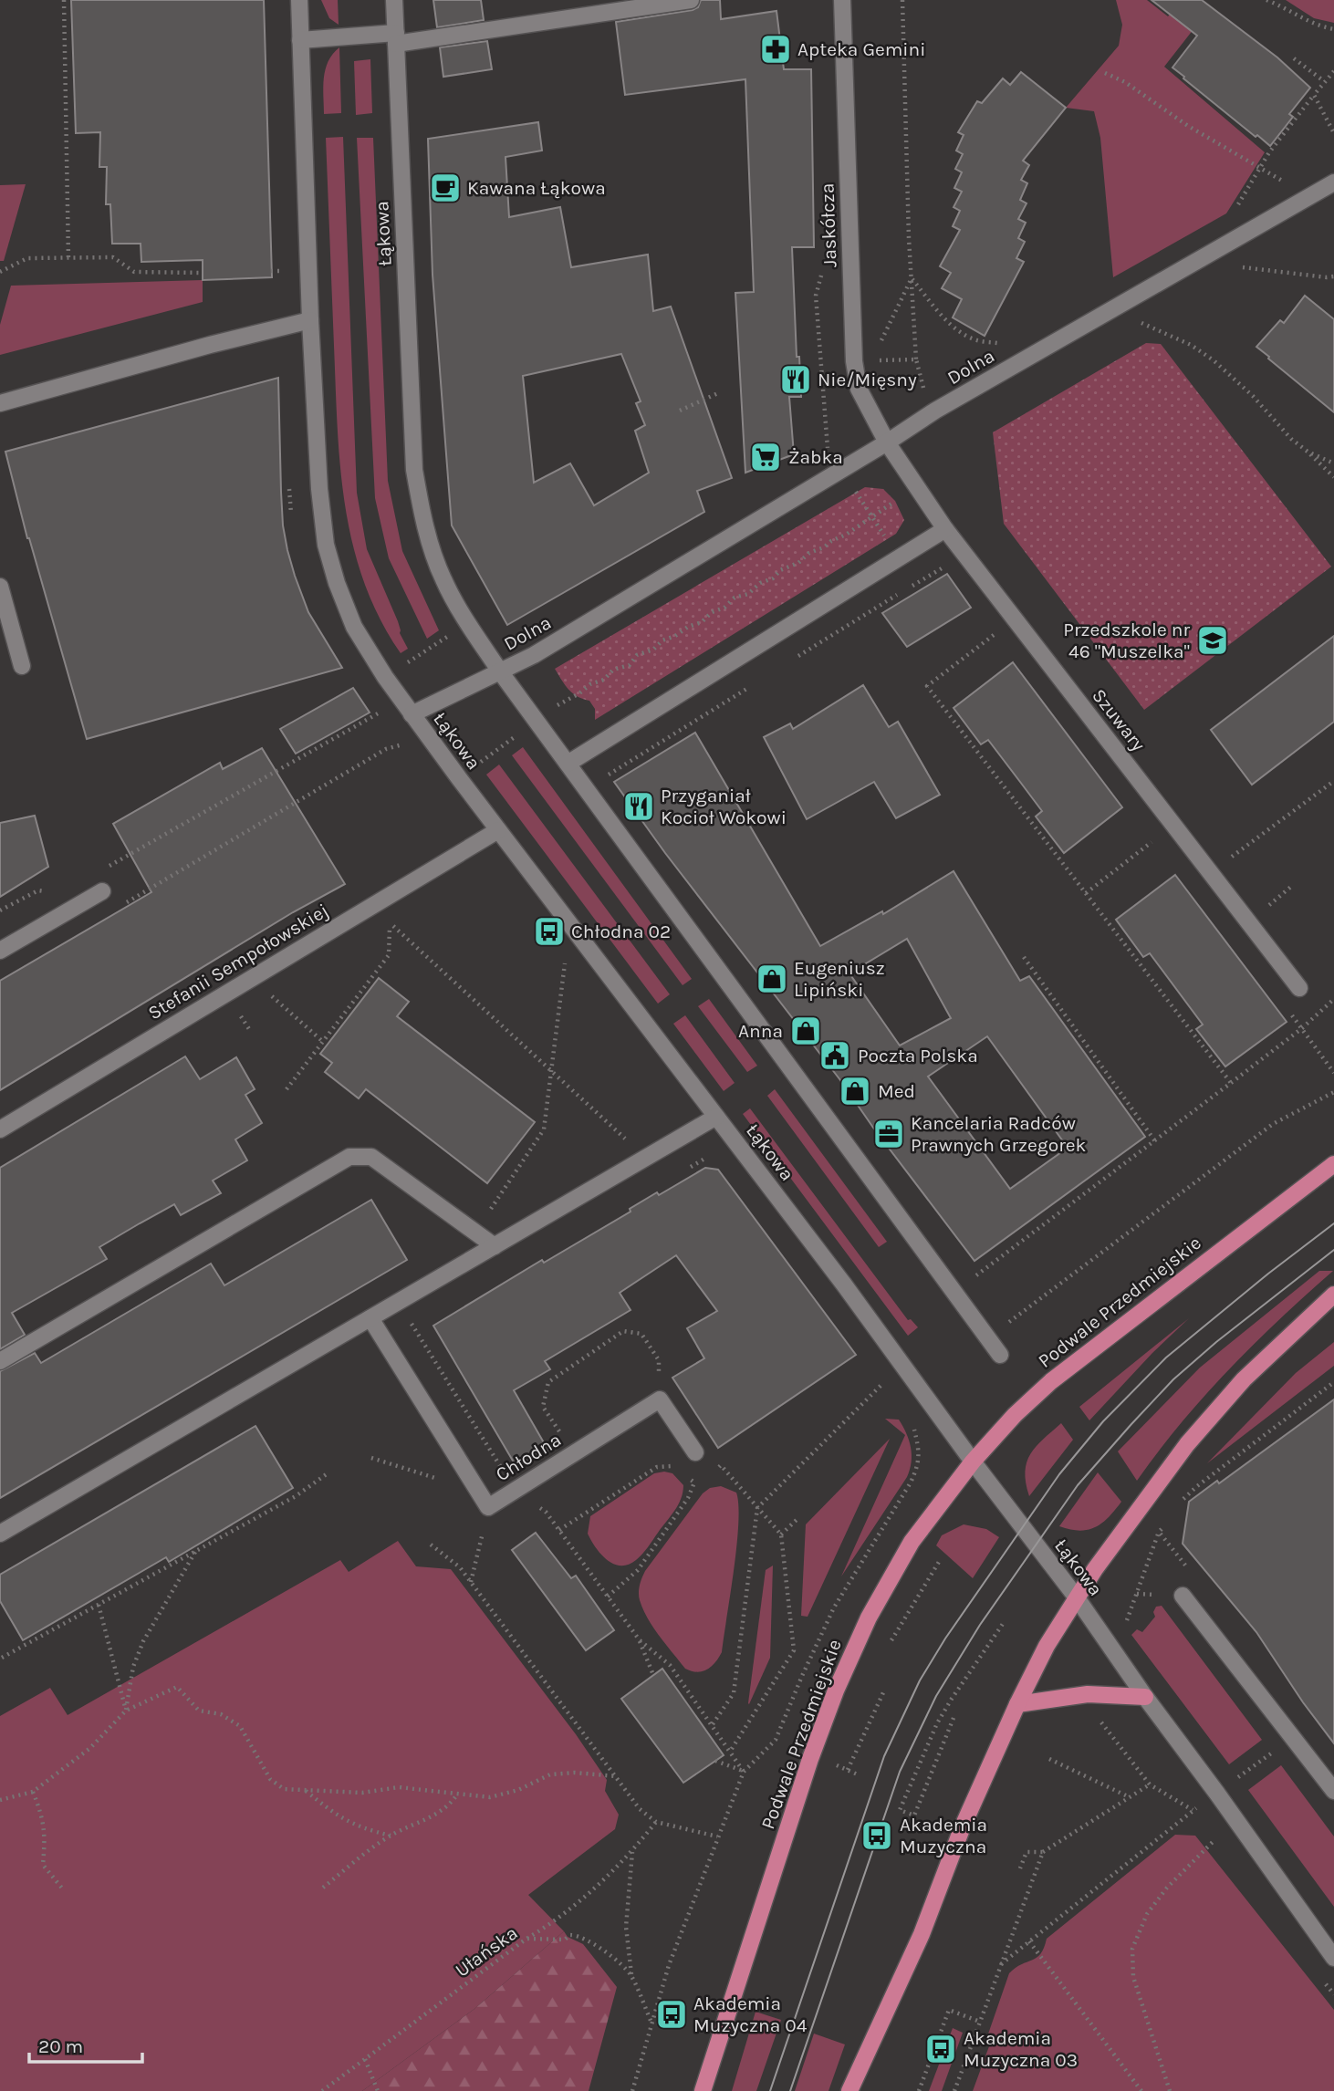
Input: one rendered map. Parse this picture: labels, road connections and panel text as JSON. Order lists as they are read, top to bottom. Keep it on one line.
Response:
{"streets":{"main road":["Podwale Przedmiejskie"],"street":["Jaskółcza","Łąkowa","Dolna","Szuwary","Stefanii Sempołowskiej","Chłodna"],"path":["Ułańska"]},"crossings":[["Jaskółcza","Dolna"],["Jaskółcza","Szuwary"],["Łąkowa","Dolna"],["Łąkowa","Stefanii Sempołowskiej"],["Łąkowa","Podwale Przedmiejskie"],["Dolna","Szuwary"]],"places":{"pharmacy":["Apteka Gemini"],"cafe":["Kawana Łąkowa"],"restaurant":["Nie/Mięsny","Przyganiał Kocioł Wokowi"],"supermarket":["Żabka"],"school or university":["Przedszkole nr 46 \"Muszelka\""],"bus stop":["Chłodna 02","Akademia Muzyczna","Akademia Muzyczna 04","Akademia Muzyczna 03"],"shop":["Eugeniusz Lipiński","Anna","Med"],"public building":["Poczta Polska"],"office":["Kancelaria Radców Prawnych Grzegorek"]},"scale_bar":"20 m"}
